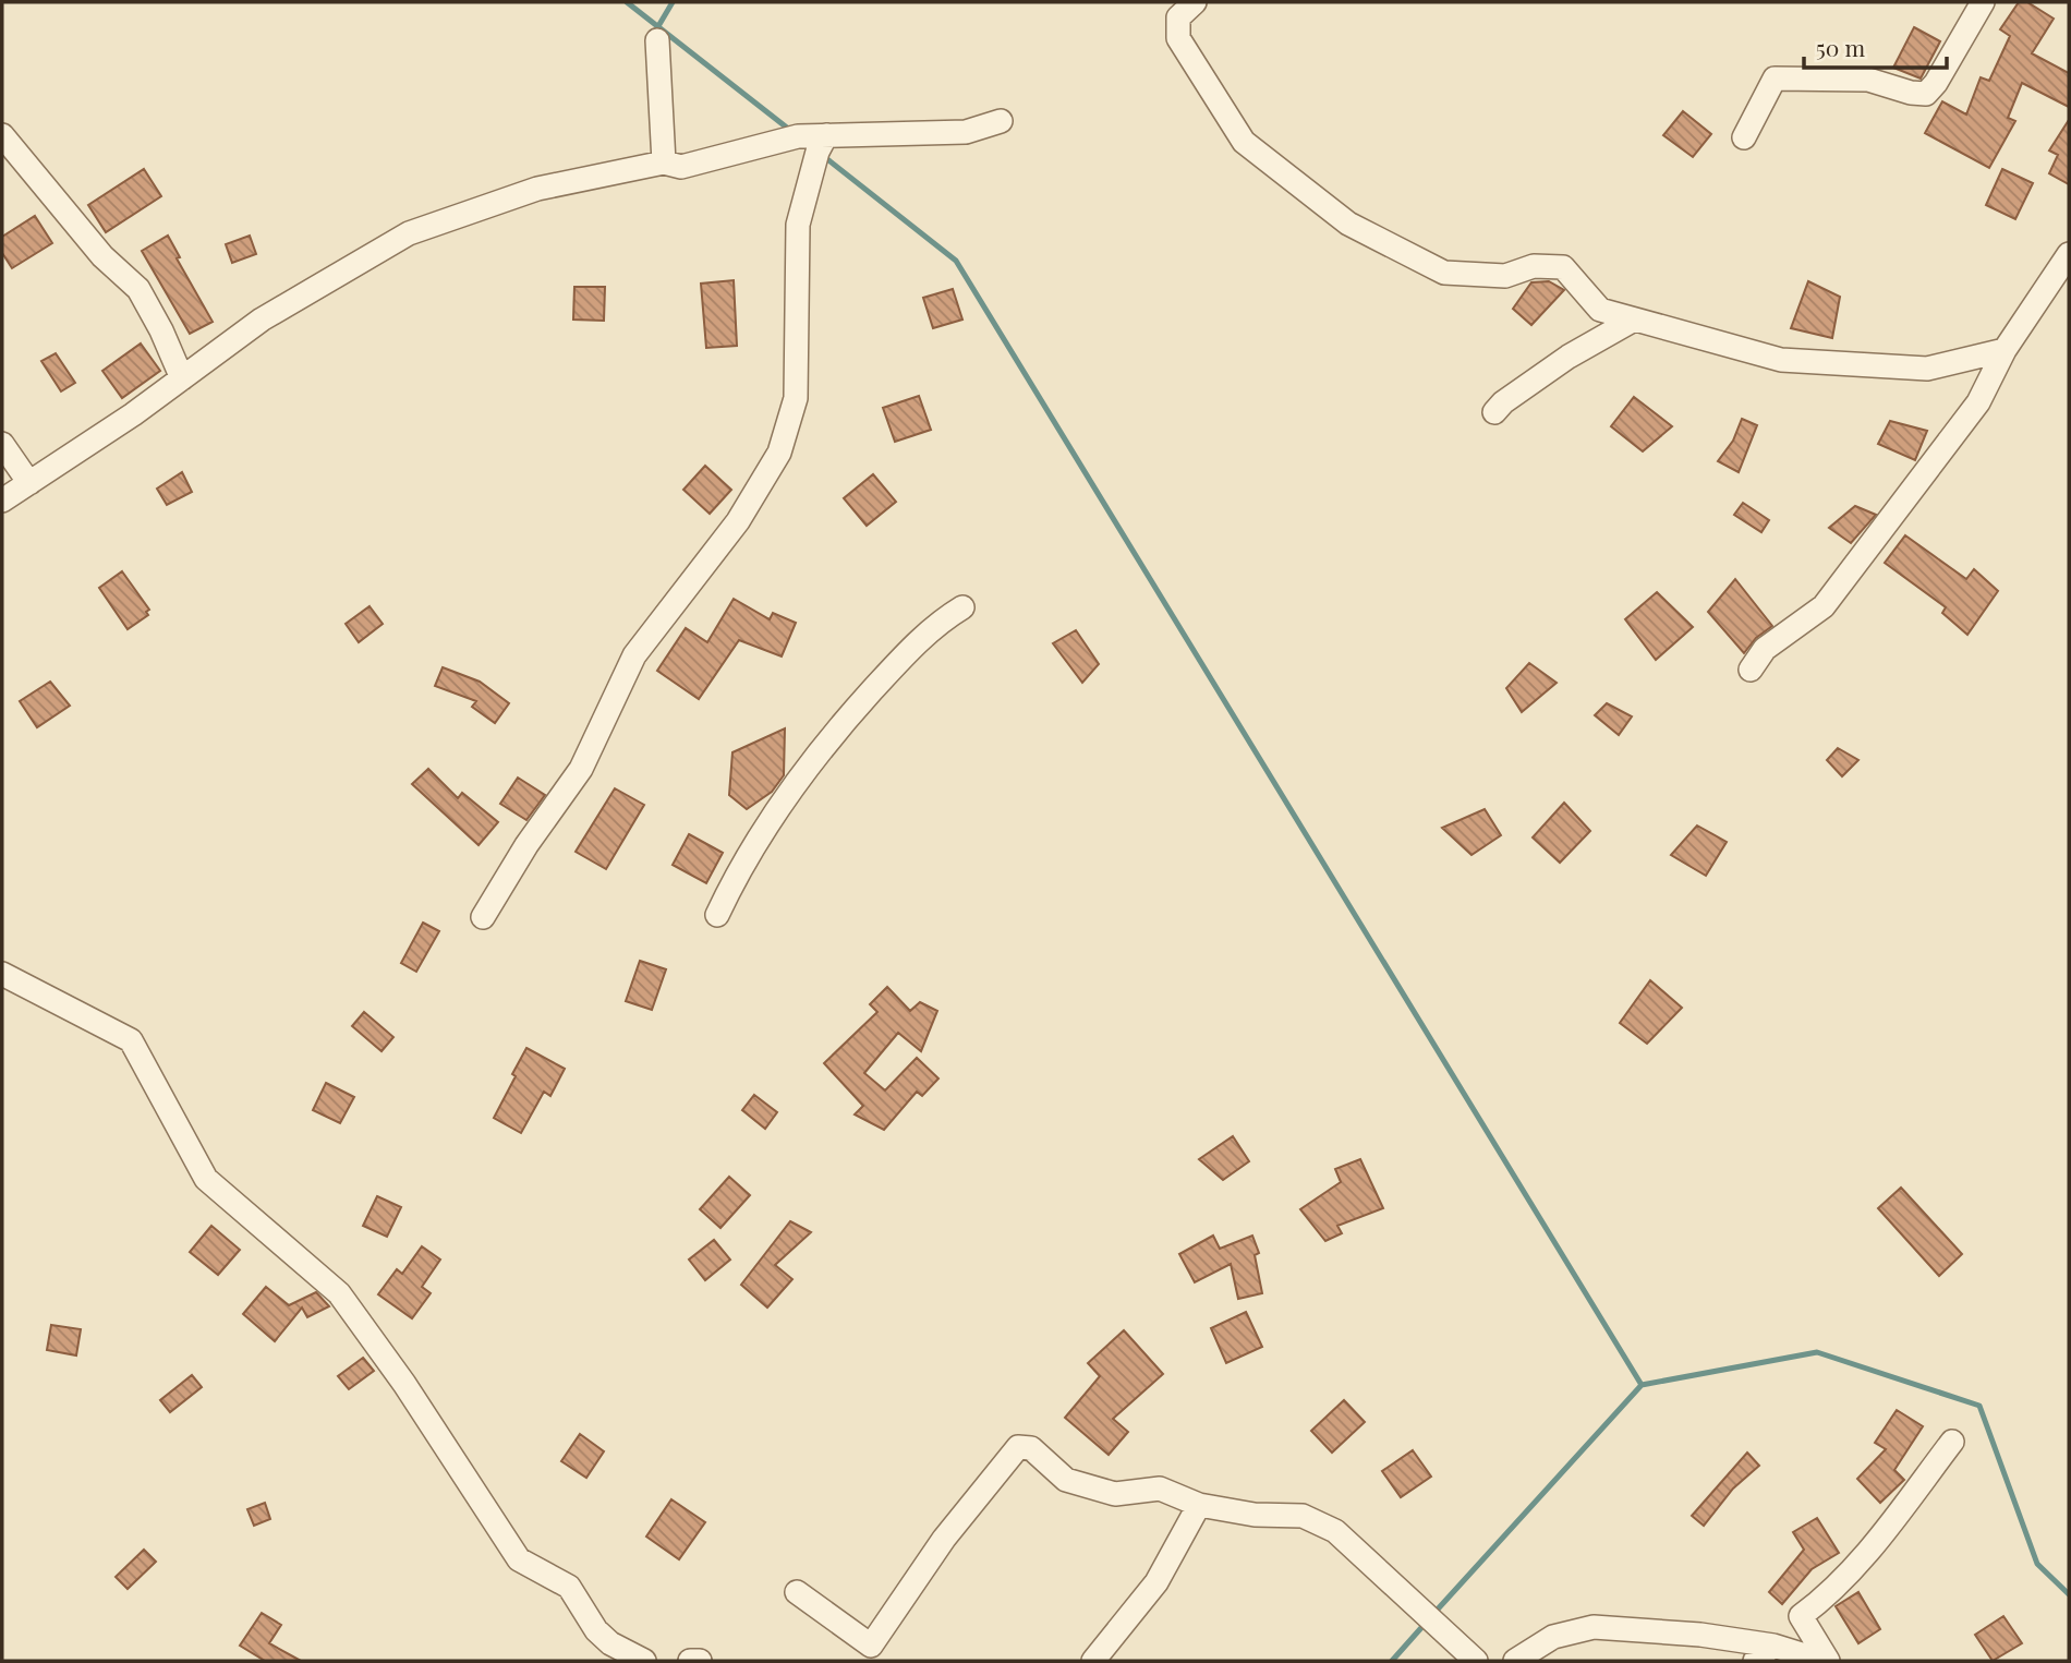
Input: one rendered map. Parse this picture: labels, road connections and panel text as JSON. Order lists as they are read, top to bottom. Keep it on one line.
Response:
{"scale_bar":"50 m"}
